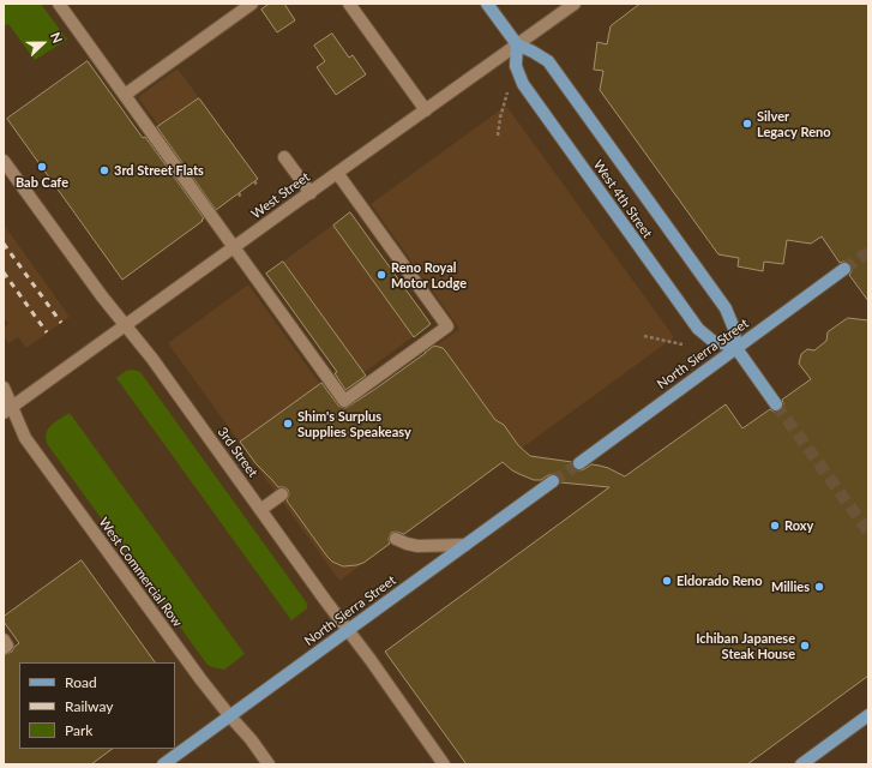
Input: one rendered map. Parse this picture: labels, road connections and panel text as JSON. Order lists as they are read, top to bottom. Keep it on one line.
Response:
{"streets":{"main road":["West 4th Street","North Sierra Street"],"street":["West Street","3rd Street","West Commercial Row"]},"crossings":[["West Street","West 4th Street"],["West Street","3rd Street"],["West Street","West Commercial Row"],["West 4th Street","North Sierra Street"],["North Sierra Street","3rd Street"],["North Sierra Street","West Commercial Row"]],"places":["Silver Legacy Reno","Bab Cafe","3rd Street Flats","Reno Royal Motor Lodge","Shim's Surplus Supplies Speakeasy","Roxy","Eldorado Reno","Millies","Ichiban Japanese Steak House"],"legend":["Road","Railway","Park"],"north":"right"}
